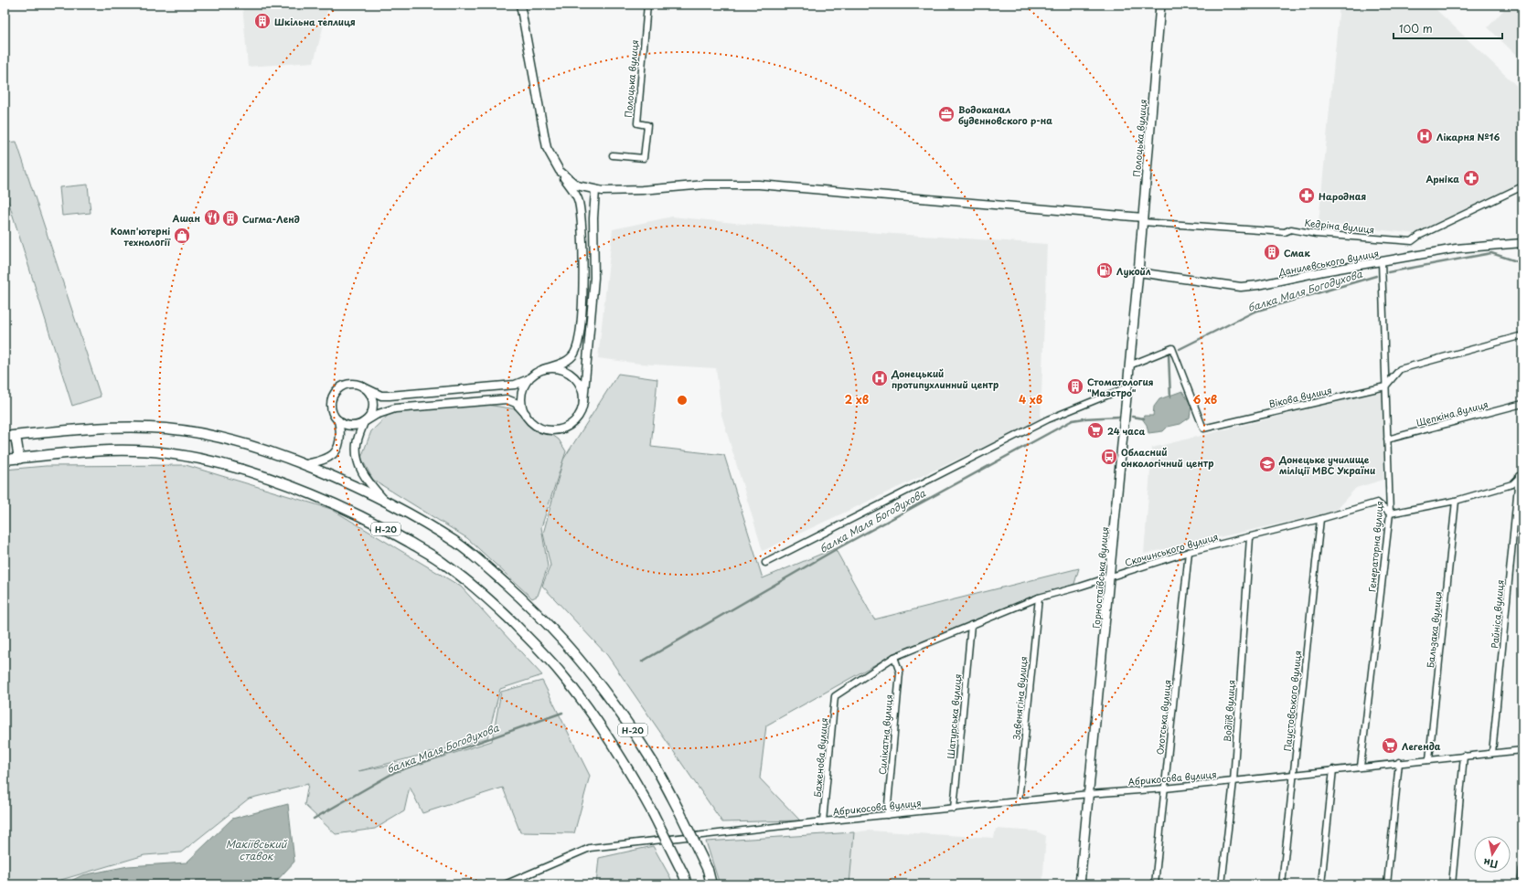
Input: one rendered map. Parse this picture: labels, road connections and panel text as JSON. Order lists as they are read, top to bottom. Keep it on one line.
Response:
{"streets":{"main road":["Полоцька вулиця","Н-20","Горностаївська вулиця"],"street":["Кедріна вулиця","Данилевського вулиця","Вікова вулиця","Щепкіна вулиця","Генераторна вулиця","Скочинського вулиця","Райніса вулиця","Бальзака вулиця","Завенягіна вулиця","Паустовського вулиця","Водіїв вулиця","Шатурська вулиця","Охотська вулиця","Силікатна вулиця","Баженова вулиця","Абрикосова вулиця"]},"crossings":[["Полоцька вулиця","Кедріна вулиця"],["Полоцька вулиця","Данилевського вулиця"],["Полоцька вулиця","Горностаївська вулиця"],["Данилевського вулиця","Генераторна вулиця"],["Данилевського вулиця","Горностаївська вулиця"],["Вікова вулиця","Генераторна вулиця"],["Вікова вулиця","Горностаївська вулиця"],["Щепкіна вулиця","Генераторна вулиця"],["Генераторна вулиця","Скочинського вулиця"],["Генераторна вулиця","Абрикосова вулиця"],["Скочинського вулиця","Горностаївська вулиця"],["Скочинського вулиця","Завенягіна вулиця"],["Скочинського вулиця","Паустовського вулиця"],["Скочинського вулиця","Водіїв вулиця"],["Скочинського вулиця","Шатурська вулиця"],["Скочинського вулиця","Охотська вулиця"],["Скочинського вулиця","Силікатна вулиця"],["Скочинського вулиця","Баженова вулиця"],["Горностаївська вулиця","Абрикосова вулиця"],["Райніса вулиця","Абрикосова вулиця"],["Бальзака вулиця","Абрикосова вулиця"],["Завенягіна вулиця","Абрикосова вулиця"],["Паустовського вулиця","Абрикосова вулиця"],["Водіїв вулиця","Абрикосова вулиця"],["Шатурська вулиця","Абрикосова вулиця"],["Охотська вулиця","Абрикосова вулиця"],["Силікатна вулиця","Абрикосова вулиця"],["Баженова вулиця","Абрикосова вулиця"]],"water":["балка Маля Богодухова","Макіївський ставок"],"places":{"building":["Шкільна теплиця","Сигма-Ленд","Смак","Стоматология \"Маэстро\""],"office":["Водоканал буденновского р-на"],"hospital":["Лікарня №16","Донецький протипухлинний центр"],"pharmacy":["Арніка","Народная"],"restaurant":["Ашан"],"shop":["Комп'ютерні технології"],"fuel station":["Лукойл"],"supermarket":["24 часа","Легенда"],"bus stop":["Обласний онкологічний центр"],"school or university":["Донецьке училище міліції МВС України"]},"scale_bar":"100 m","north":"bottom","rings":["2 хв","4 хв","6 хв"]}
